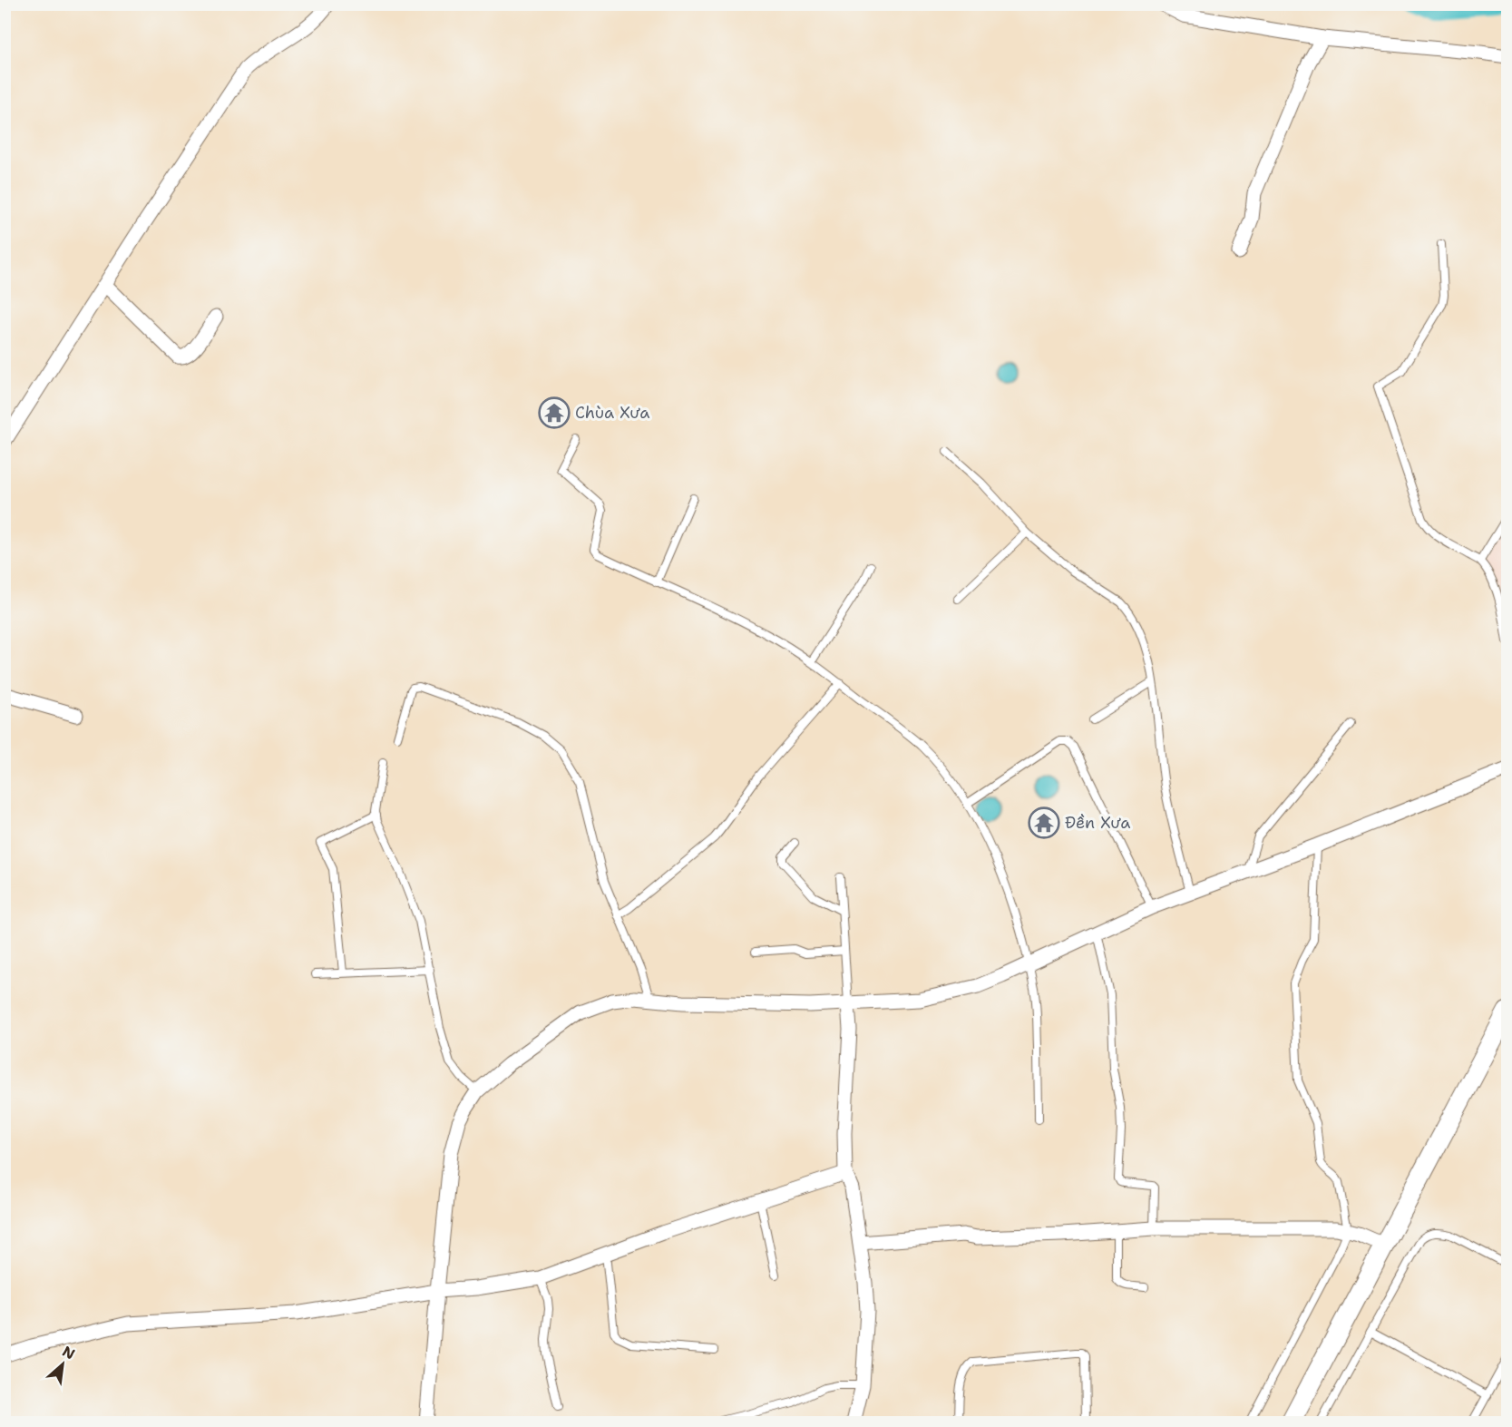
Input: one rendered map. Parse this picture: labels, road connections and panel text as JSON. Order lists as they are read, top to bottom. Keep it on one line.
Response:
{"places":{"temple":["Chùa Xưa","Đền Xưa"]},"north":"top right"}
